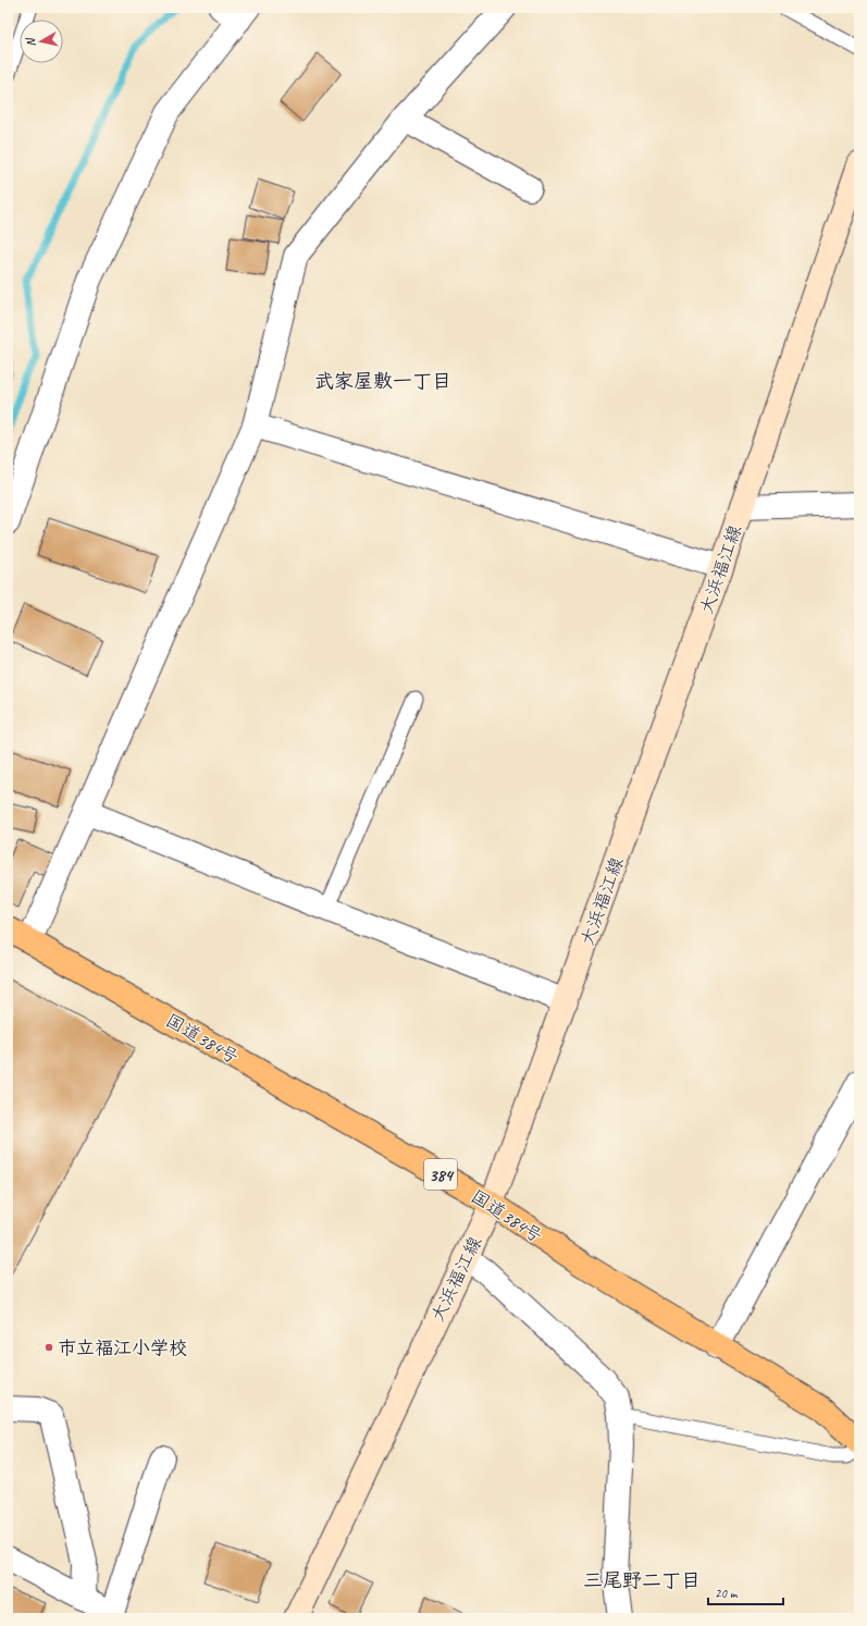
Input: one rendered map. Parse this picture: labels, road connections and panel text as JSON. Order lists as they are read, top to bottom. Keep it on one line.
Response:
{"streets":{"highway":["国道384号","384"],"main road":["大浜福江線"]},"crossings":[["大浜福江線","国道384号"]],"districts":["武家屋敷一丁目","三尾野二丁目"],"places":["市立福江小学校"],"scale_bar":"20 m","north":"left"}
